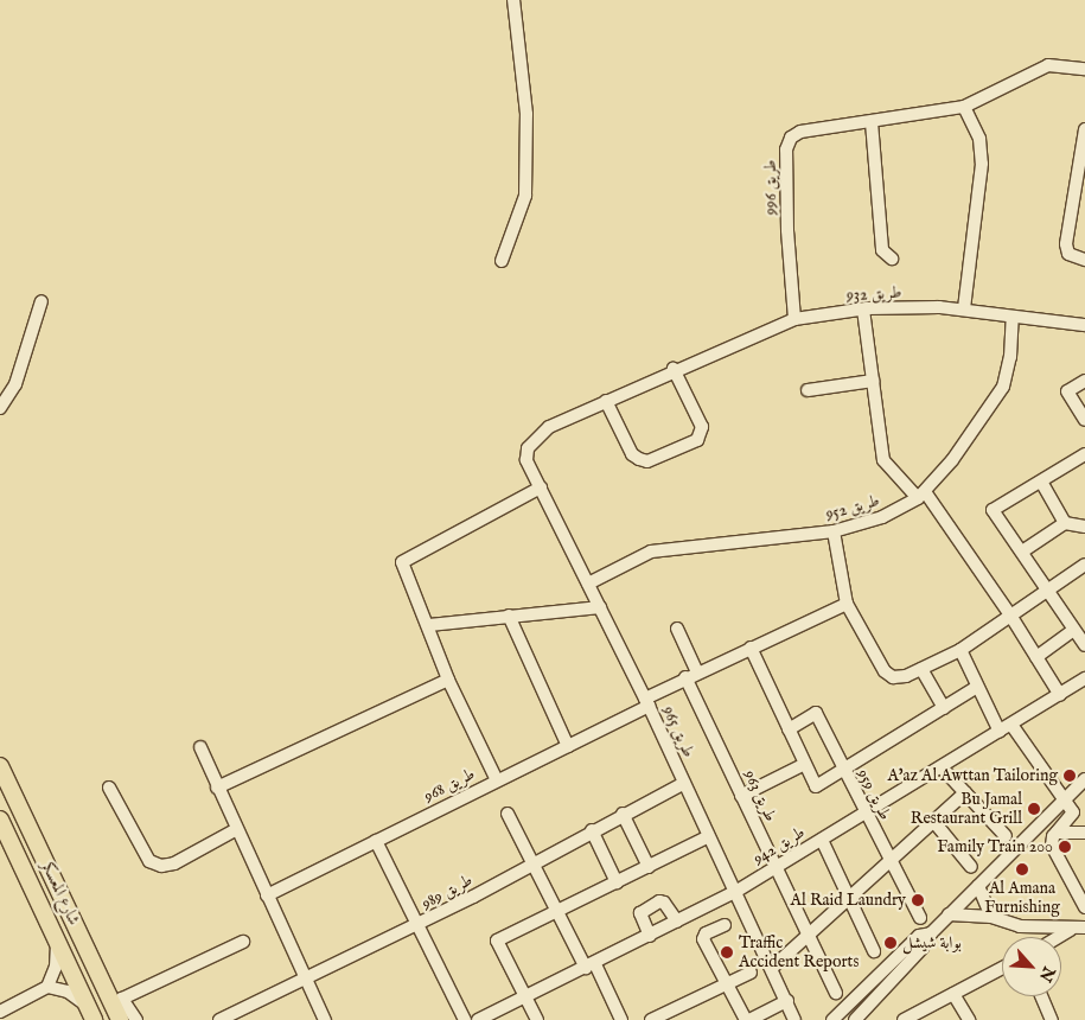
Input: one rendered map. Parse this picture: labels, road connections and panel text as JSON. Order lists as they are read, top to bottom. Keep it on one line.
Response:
{"streets":{"main road":["شارع المعسكر"],"street":["طريق 996","طريق 932","طريق 952","طريق 965","طريق 968","طريق 959","طريق 963","طريق 942","طريق 989"]},"crossings":[["طريق 996","طريق 932"],["طريق 932","طريق 952"],["طريق 932","طريق 965"],["طريق 952","طريق 965"],["طريق 965","طريق 968"],["طريق 965","طريق 942"],["طريق 965","طريق 989"],["طريق 968","طريق 963"],["طريق 959","طريق 942"],["طريق 963","طريق 942"]],"places":["A'az Al Awttan Tailoring","Bu Jamal Restaurant Grill","Family Train 200","Al Amana Furnishing","Al Raid Laundry","بوابة شيشل","Traffic Accident Reports"],"north":"bottom right"}
